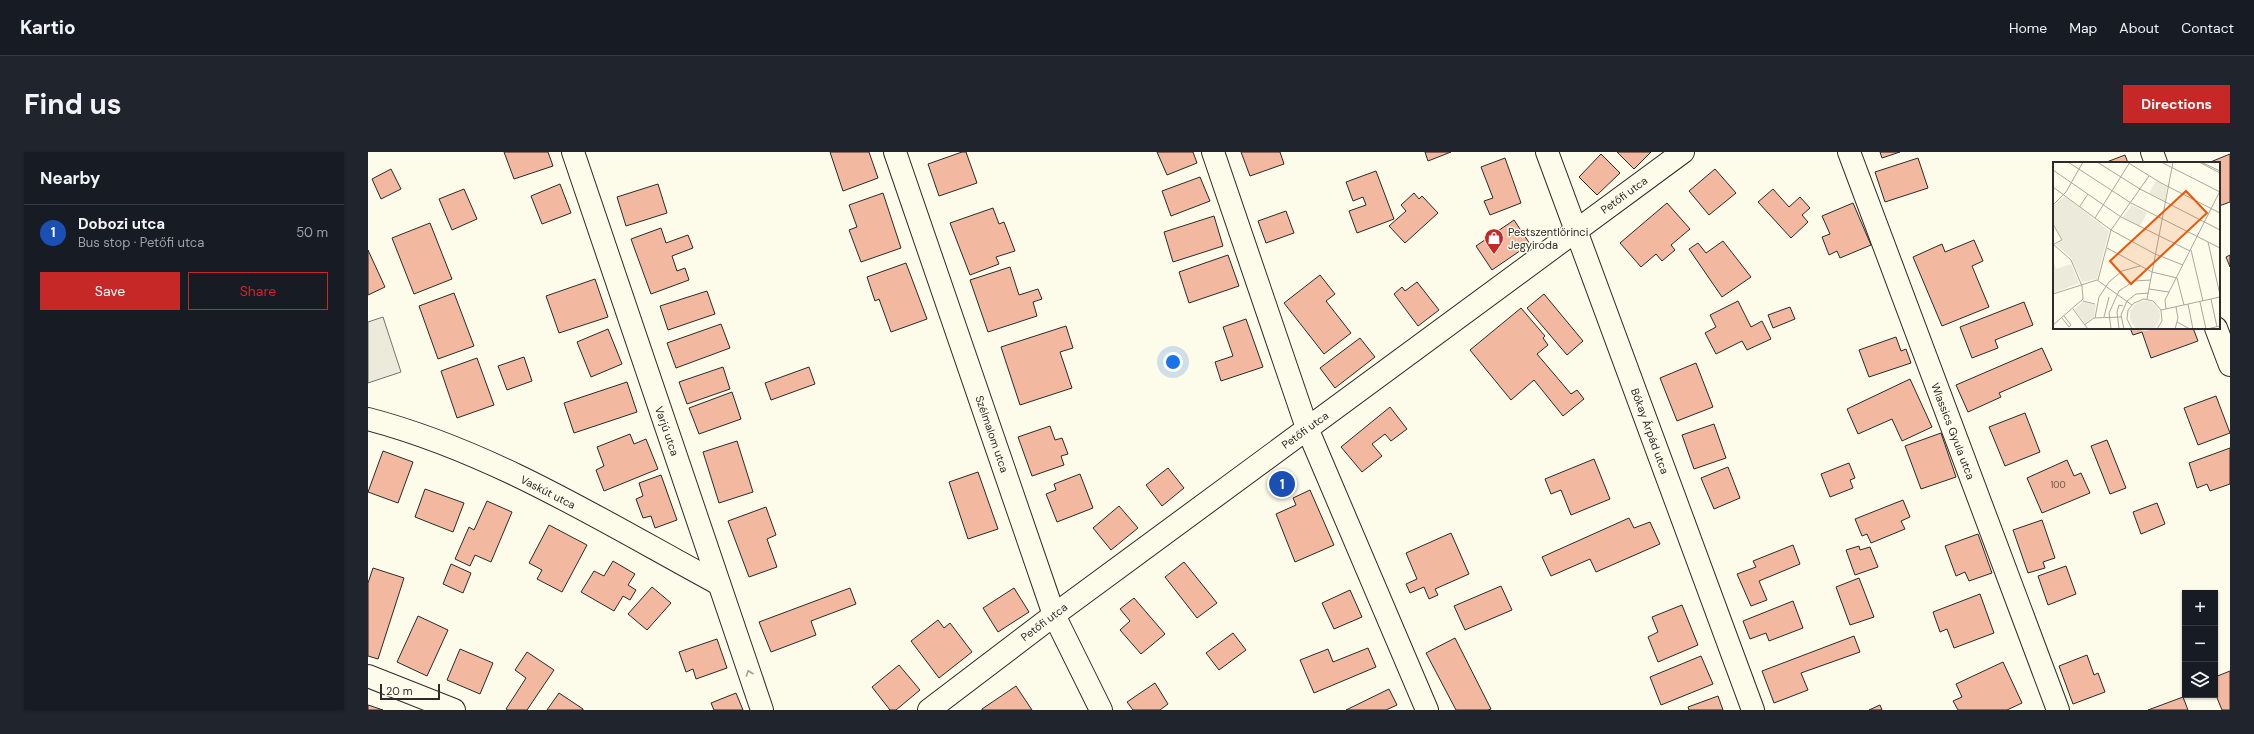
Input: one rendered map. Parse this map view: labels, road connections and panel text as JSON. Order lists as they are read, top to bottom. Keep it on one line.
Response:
{"streets":{"street":["Petőfi utca","Varjú utca","Bókay Árpád utca","Wlassics Gyula utca","Szélmalom utca","Vaskút utca"]},"crossings":[["Petőfi utca","Bókay Árpád utca"],["Petőfi utca","Szélmalom utca"],["Varjú utca","Vaskút utca"]],"places":{"shop":["Pestszentlőrinci Jegyiroda"]},"house_numbers":["100"],"scale_bar":"20 m","page":{"header":"Kartio","nav":["Home","Map","About","Contact"],"buttons":["Directions",["Save","Share"]],"title":"Find us","heading":"Nearby","list":[{"mark":"1","name":"Dobozi utca","note":"Bus stop · Petőfi utca","value":"50 m"}],"pins":"1","map_buttons":["+","−"],"scale":"20 m"}}
